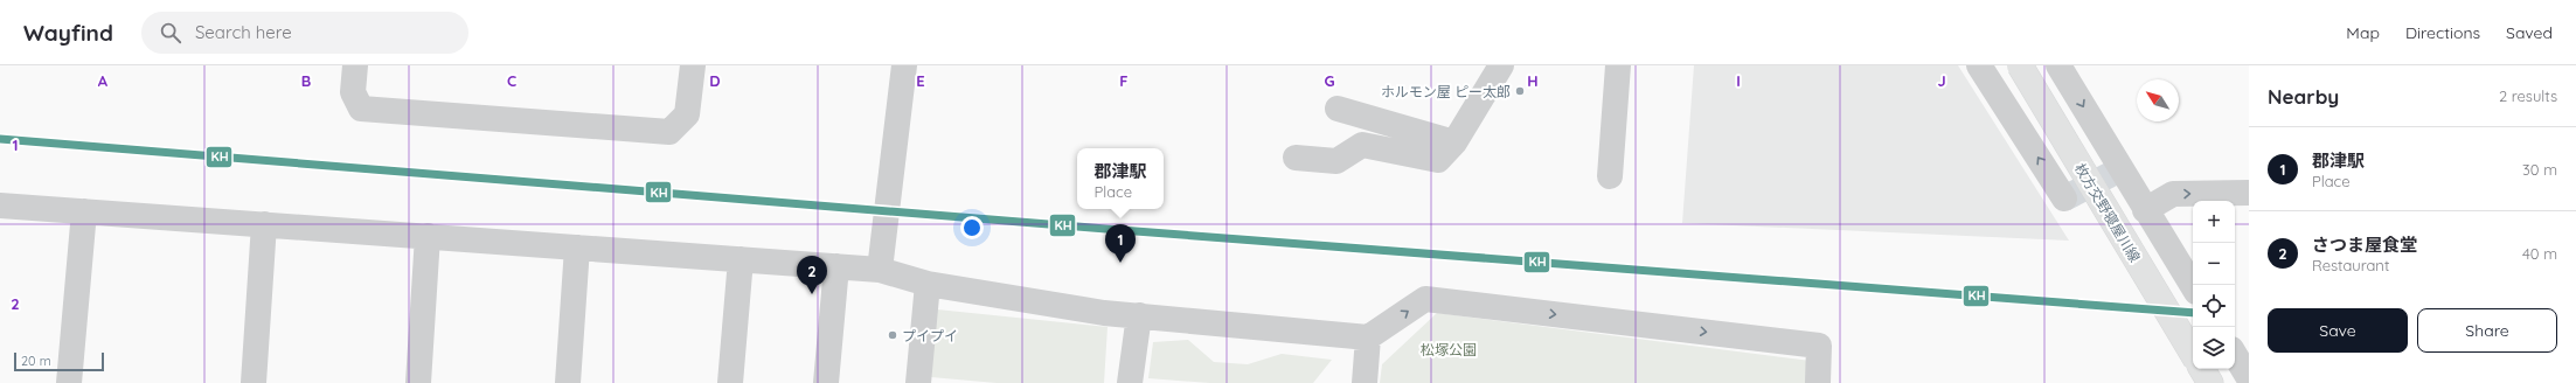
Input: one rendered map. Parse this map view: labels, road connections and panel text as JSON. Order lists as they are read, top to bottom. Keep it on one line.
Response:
{"streets":{"main road":["枚方交野寝屋川線"]},"parks":["松塚公園"],"places":["ホルモン屋 ピー太郎","プイプイ"],"lines":["transit line KH"],"scale_bar":"20 m","north":"top left","page":{"header":"Wayfind","search":"Search here","nav":["Map","Directions","Saved"],"heading":["Nearby","2 results"],"list":[{"mark":"1","name":"郡津駅","note":"Place","value":"30 m"},{"mark":"2","name":"さつま屋食堂","note":"Restaurant","value":"40 m"}],"popup":["郡津駅","Place"],"map_buttons":["+","−"],"pins":["1","2"],"buttons":["Save","Share"],"scale":"20 m"},"grid":{"columns":["A","B","C","D","E","F","G","H","I","J"],"rows":["1","2"]}}
